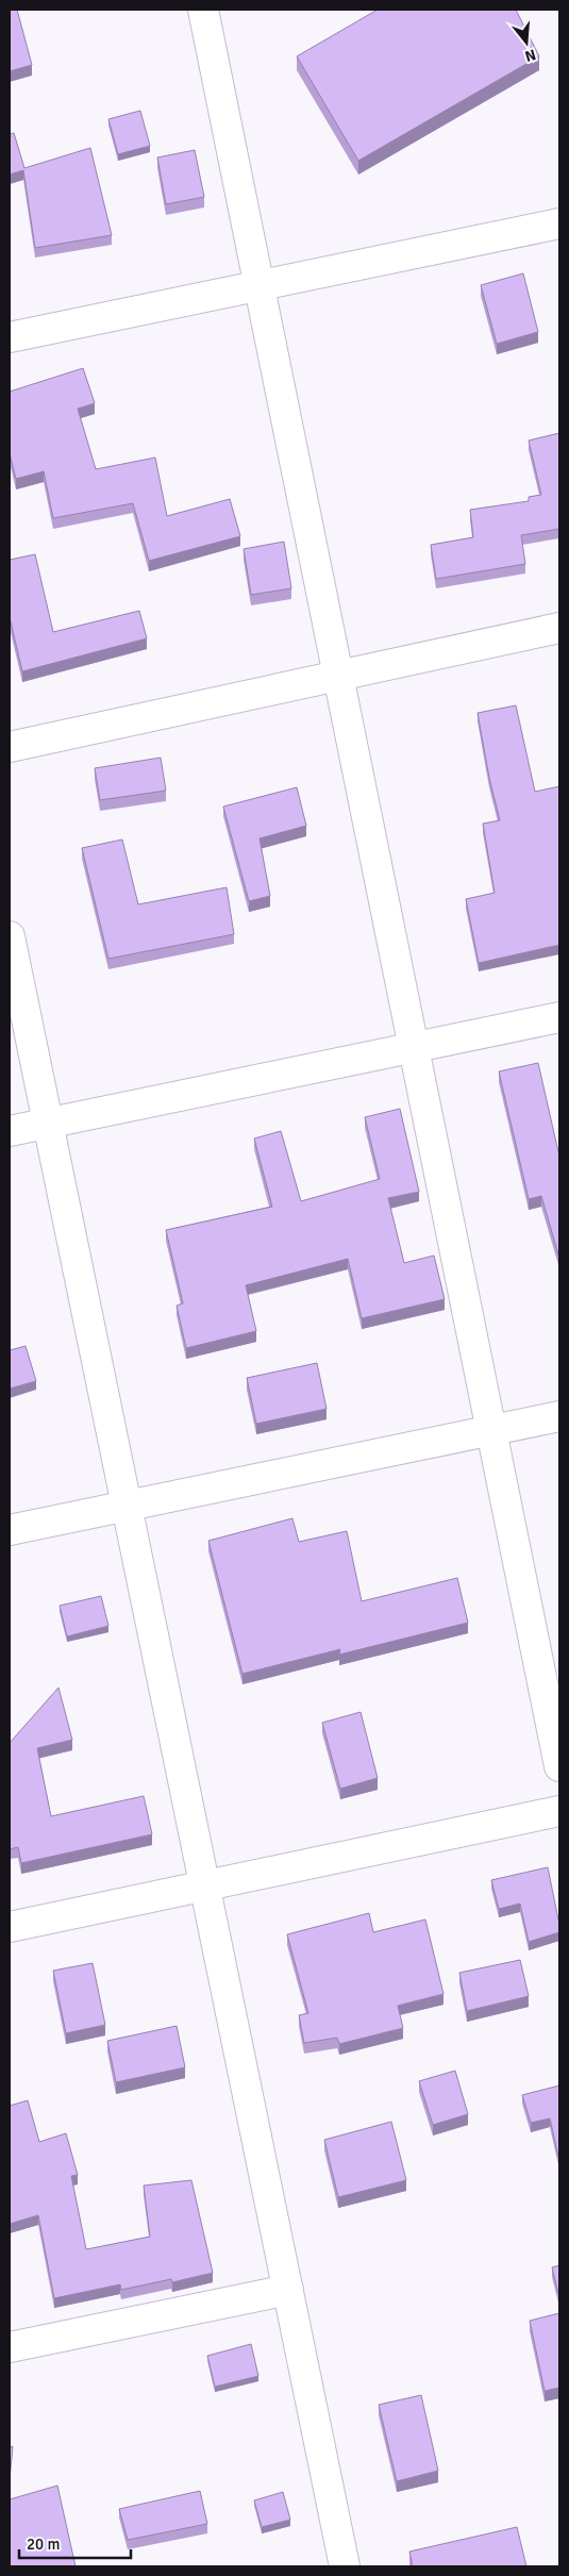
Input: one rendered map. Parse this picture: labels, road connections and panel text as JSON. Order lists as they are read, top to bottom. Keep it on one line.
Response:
{"scale_bar":"20 m","north":"bottom"}
